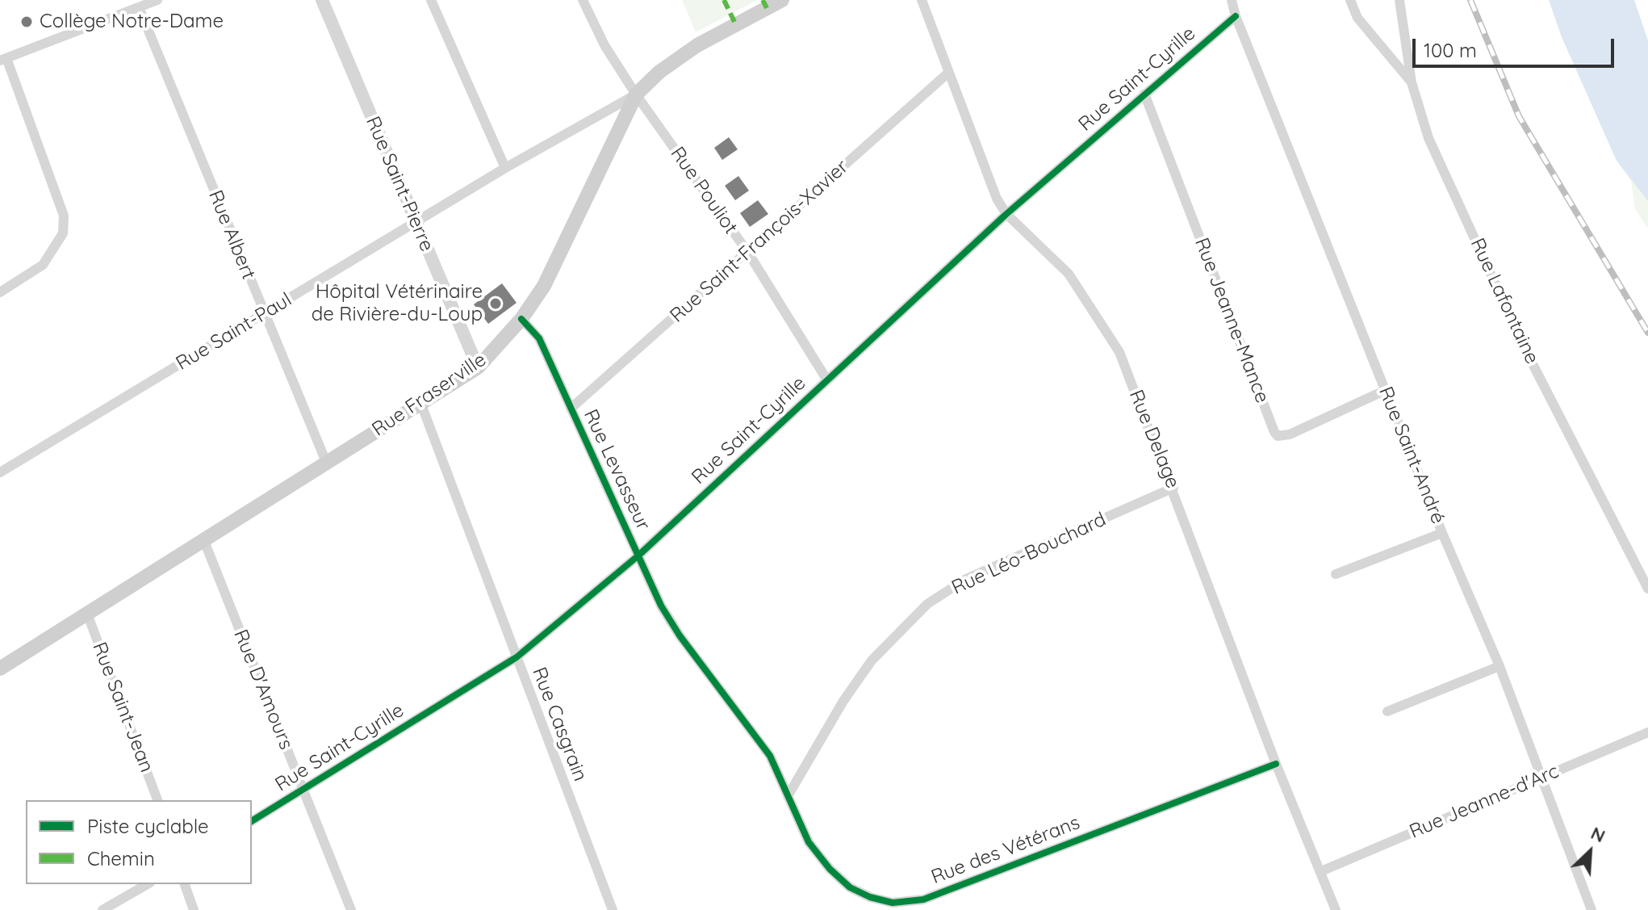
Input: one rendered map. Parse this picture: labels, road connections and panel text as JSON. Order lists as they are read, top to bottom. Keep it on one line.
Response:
{"streets":{"main road":["Rue Fraserville"],"street":["Rue Saint-Cyrille","Rue Saint-Pierre","Rue Pouliot","Rue Albert","Rue Saint-François-Xavier","Rue Lafontaine","Rue Jeanne-Mance","Rue Saint-Paul","Rue Delage","Rue Saint-André","Rue Levasseur","Rue Léo-Bouchard","Rue D'Amours","Rue Saint-Jean","Rue Casgrain","Rue Jeanne-d'Arc","Rue des Vétérans"]},"crossings":[["Rue Saint-Cyrille","Rue Pouliot"],["Rue Saint-Cyrille","Rue Jeanne-Mance"],["Rue Saint-Cyrille","Rue Delage"],["Rue Saint-Cyrille","Rue Saint-André"],["Rue Saint-Cyrille","Rue Levasseur"],["Rue Saint-Cyrille","Rue D'Amours"],["Rue Saint-Cyrille","Rue Casgrain"],["Rue Saint-Pierre","Rue Saint-Paul"],["Rue Saint-Pierre","Rue Fraserville"],["Rue Pouliot","Rue Saint-François-Xavier"],["Rue Pouliot","Rue Saint-Paul"],["Rue Pouliot","Rue Fraserville"],["Rue Albert","Rue Saint-Paul"],["Rue Albert","Rue Fraserville"],["Rue Saint-François-Xavier","Rue Delage"],["Rue Saint-François-Xavier","Rue Levasseur"],["Rue Jeanne-Mance","Rue Saint-André"],["Rue Saint-Paul","Rue Fraserville"],["Rue Fraserville","Rue Levasseur"],["Rue Fraserville","Rue D'Amours"],["Rue Fraserville","Rue Saint-Jean"],["Rue Fraserville","Rue Casgrain"],["Rue Delage","Rue Léo-Bouchard"],["Rue Delage","Rue Jeanne-d'Arc"],["Rue Delage","Rue des Vétérans"],["Rue Saint-André","Rue Jeanne-d'Arc"],["Rue Levasseur","Rue Léo-Bouchard"],["Rue Levasseur","Rue des Vétérans"],["Rue Léo-Bouchard","Rue des Vétérans"]],"places":["Collège Notre-Dame","Hôpital Vétérinaire de Rivière-du-Loup"],"legend":["Piste cyclable","Chemin"],"scale_bar":"100 m","north":"top right"}
